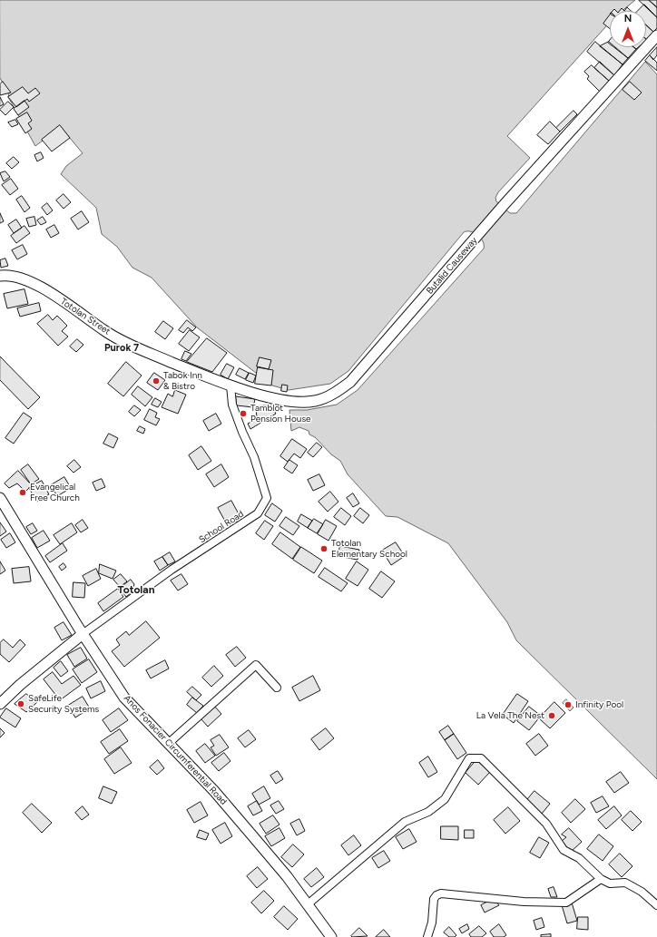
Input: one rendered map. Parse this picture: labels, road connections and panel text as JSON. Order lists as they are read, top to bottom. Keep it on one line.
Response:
{"streets":{"main road":["Butalid Causeway","Totolan Street","Anos Fonacier Circumferential Road"],"street":["School Road"]},"crossings":[["Butalid Causeway","Totolan Street"],["Butalid Causeway","School Road"],["Totolan Street","School Road"],["School Road","Anos Fonacier Circumferential Road"]],"districts":["Purok 7","Totolan"],"places":["Tabok Inn & Bistro","Tamblot Pension House","Evangelical Free Church","Totolan Elementary School","SafeLife Security Systems","Infinity Pool","La Vela The Nest"],"north":"top"}
